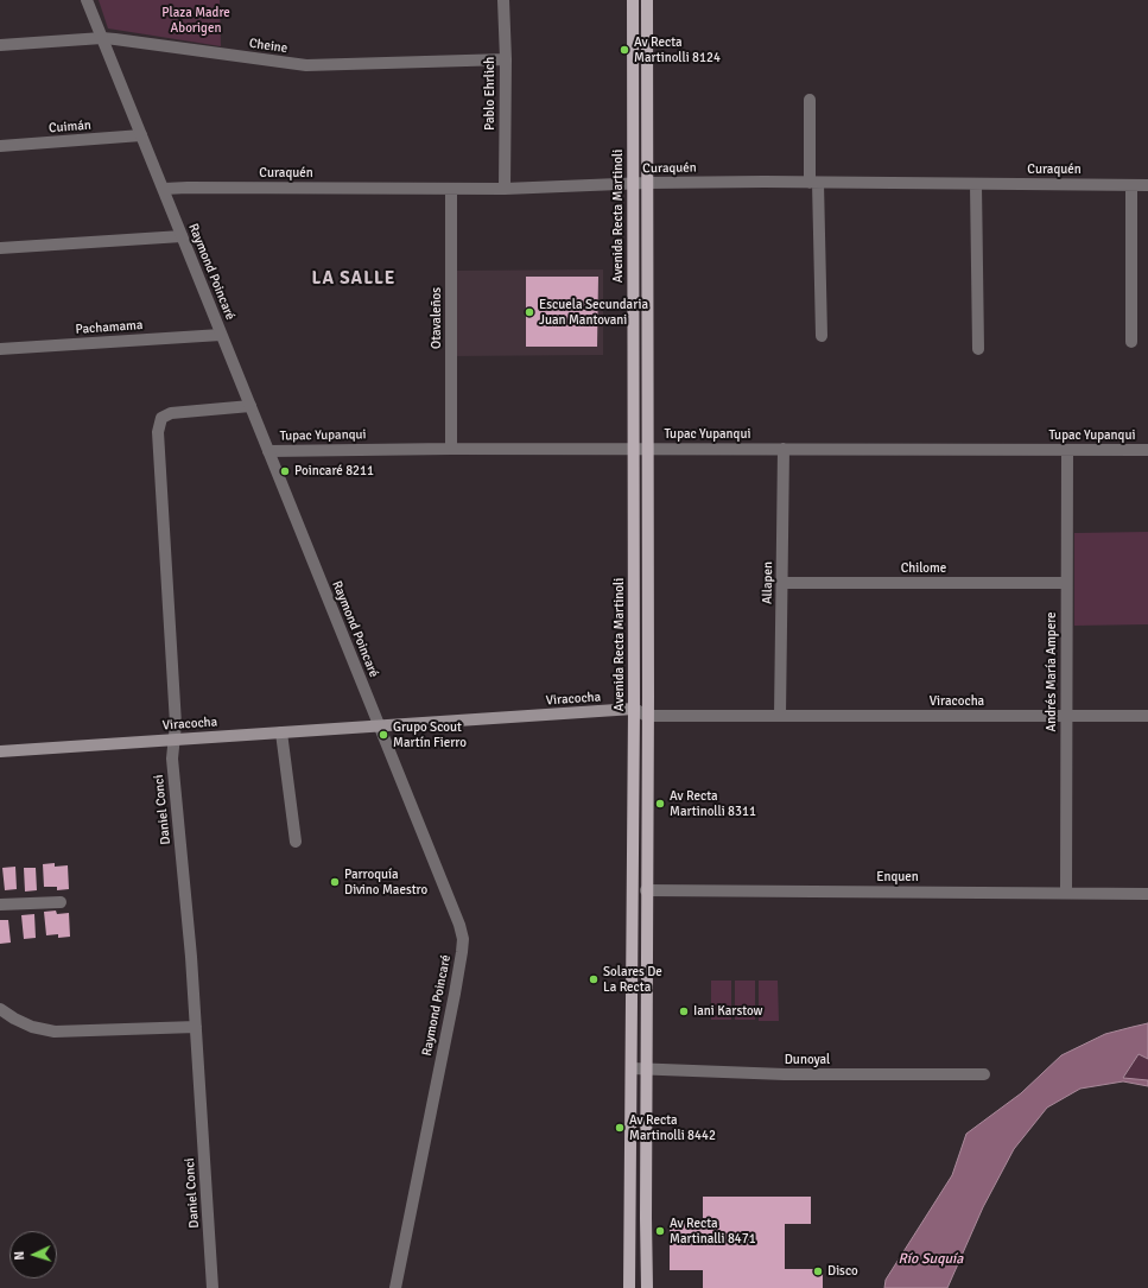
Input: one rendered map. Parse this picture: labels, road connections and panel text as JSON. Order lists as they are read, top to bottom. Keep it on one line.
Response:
{"streets":{"main road":["Avenida Recta Martinoli","Viracocha"],"street":["Cheine","Pablo Ehrlich","Cuimán","Curaquén","Raymond Poincaré","Otavaleños","Pachamama","Tupac Yupanqui","Chilome","Allapen","Andrés María Ampere","Daniel Conci","Enquen","Dunoyal"]},"crossings":[["Cheine","Pablo Ehrlich"],["Cheine","Raymond Poincaré"],["Pablo Ehrlich","Curaquén"],["Cuimán","Raymond Poincaré"],["Curaquén","Avenida Recta Martinoli"],["Curaquén","Raymond Poincaré"],["Curaquén","Otavaleños"],["Avenida Recta Martinoli","Tupac Yupanqui"],["Avenida Recta Martinoli","Viracocha"],["Avenida Recta Martinoli","Dunoyal"],["Raymond Poincaré","Pachamama"],["Raymond Poincaré","Tupac Yupanqui"],["Raymond Poincaré","Viracocha"],["Raymond Poincaré","Daniel Conci"],["Otavaleños","Tupac Yupanqui"],["Tupac Yupanqui","Allapen"],["Tupac Yupanqui","Andrés María Ampere"],["Chilome","Allapen"],["Chilome","Andrés María Ampere"],["Allapen","Viracocha"],["Andrés María Ampere","Viracocha"],["Andrés María Ampere","Enquen"],["Viracocha","Daniel Conci"]],"districts":["LA SALLE"],"water":["Río Suquía"],"parks":["Plaza Madre Aborigen"],"places":["Av Recta Martinolli 8124","Escuela Secundaria Juan Mantovani","Poincaré 8211","Grupo Scout Martín Fierro","Av Recta Martinolli 8311","Parroquía Divino Maestro","Solares De La Recta","Iani Karstow","Av Recta Martinolli 8442","Av Recta Martinalli 8471","Disco"],"north":"left"}
